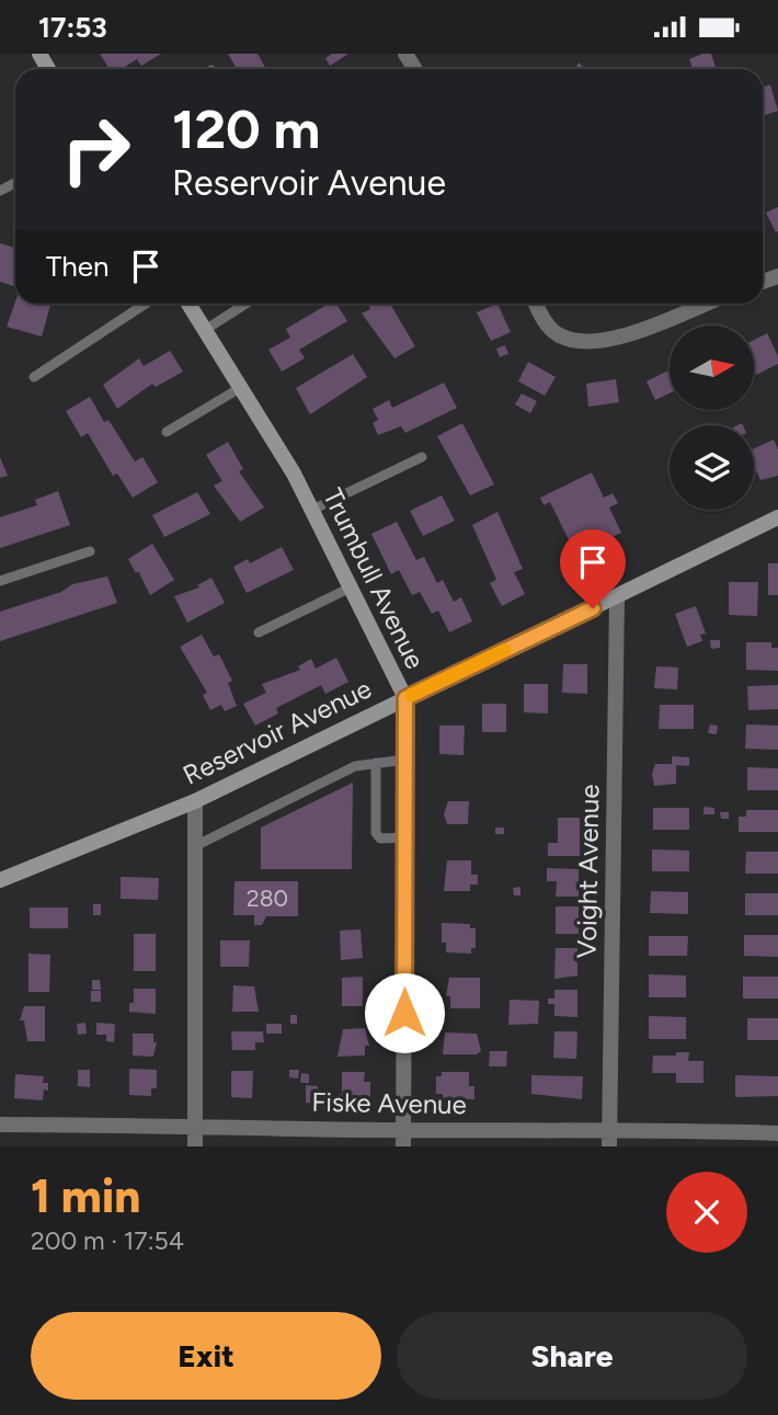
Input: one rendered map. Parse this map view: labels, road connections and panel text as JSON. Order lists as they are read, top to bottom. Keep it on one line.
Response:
{"streets":{"main road":["Trumbull Avenue","Reservoir Avenue"],"street":["Voight Avenue","Fiske Avenue"]},"crossings":[["Trumbull Avenue","Reservoir Avenue"],["Trumbull Avenue","Fiske Avenue"],["Reservoir Avenue","Voight Avenue"],["Voight Avenue","Fiske Avenue"]],"house_numbers":["280"],"north":"right","page":{"status":"17:53","turn":["120 m","Reservoir Avenue"],"then":"Then","heading":["1 min","200 m · 17:54"],"buttons":["Exit","Share"]}}
